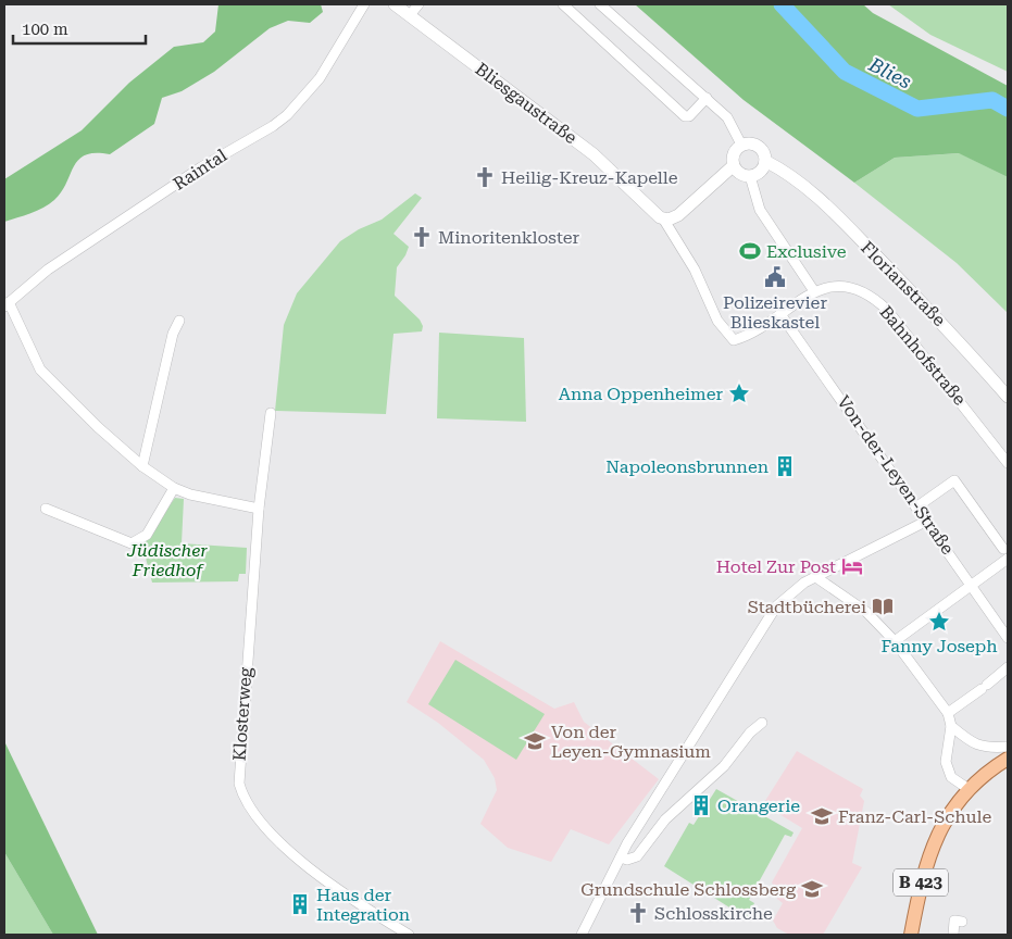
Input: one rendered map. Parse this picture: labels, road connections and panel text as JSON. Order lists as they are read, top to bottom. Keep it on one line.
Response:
{"streets":{"main road":["Bliesgaustraße","Florianstraße","B 423"],"street":["Raintal","Bahnhofstraße","Von-der-Leyen-Straße","Klosterweg"]},"crossings":[["Bliesgaustraße","Von-der-Leyen-Straße"]],"water":["Blies"],"parks":["Jüdischer Friedhof"],"places":{"church":["Heilig-Kreuz-Kapelle","Minoritenkloster","Schlosskirche"],"sports":["Exclusive"],"public building":["Polizeirevier Blieskastel"],"place":["Anna Oppenheimer","Fanny Joseph"],"building":["Napoleonsbrunnen","Orangerie","Haus der Integration"],"hotel":["Hotel Zur Post"],"library":["Stadtbücherei"],"school or university":["Von der Leyen-Gymnasium","Franz-Carl-Schule","Grundschule Schlossberg"]},"scale_bar":"100 m"}
